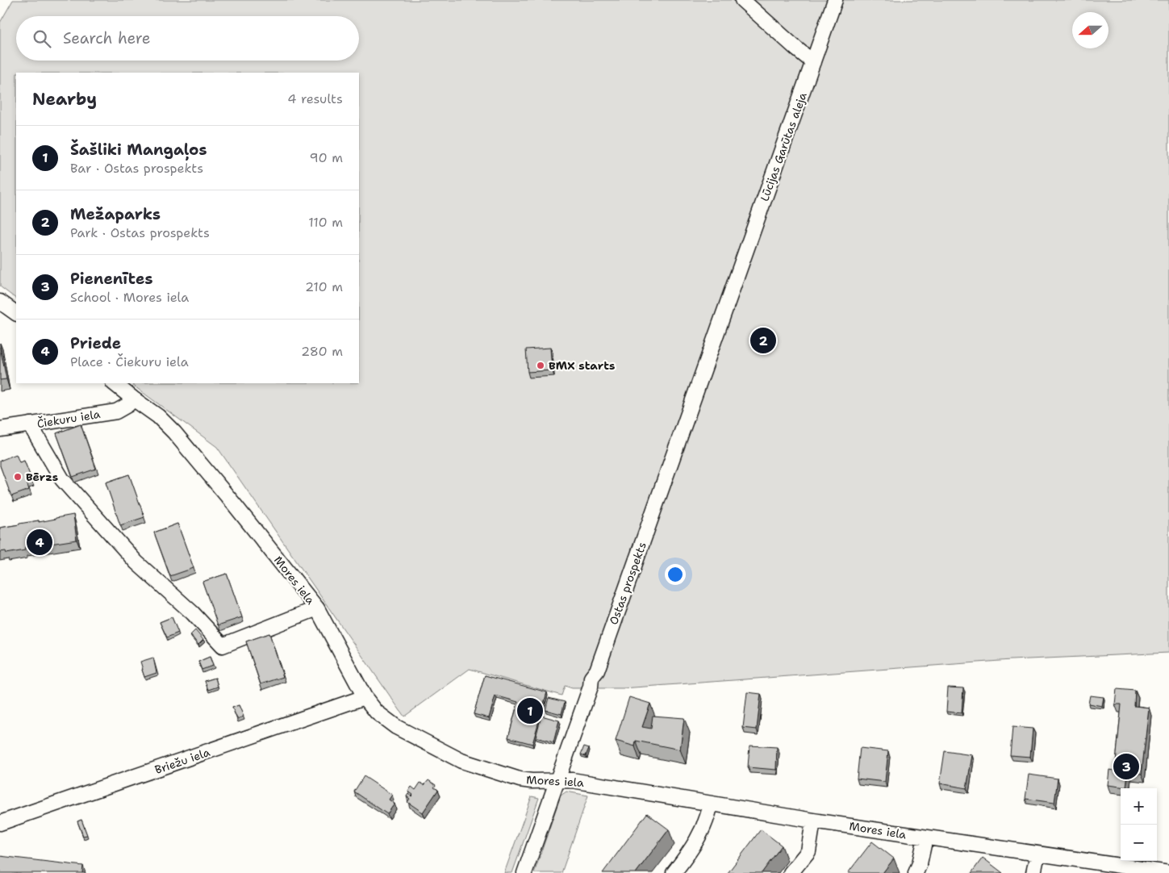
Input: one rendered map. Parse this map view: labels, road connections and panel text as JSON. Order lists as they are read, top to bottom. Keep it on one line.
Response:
{"streets":{"street":["Lūcijas Garūtas aleja","Čiekuru iela","Mores iela","Ostas prospekts","Briežu iela"]},"crossings":[["Lūcijas Garūtas aleja","Ostas prospekts"],["Čiekuru iela","Mores iela"],["Mores iela","Ostas prospekts"],["Mores iela","Briežu iela"]],"places":["BMX starts","Bērzs"],"north":"left","page":{"search":"Search here","heading":["Nearby","4 results"],"list":[{"mark":"1","name":"Šašliki Mangaļos","note":"Bar · Ostas prospekts","value":"90 m"},{"mark":"2","name":"Mežaparks","note":"Park · Ostas prospekts","value":"110 m"},{"mark":"3","name":"Pienenītes","note":"School · Mores iela","value":"210 m"},{"mark":"4","name":"Priede","note":"Place · Čiekuru iela","value":"280 m"}],"pins":["2","4","1","3"],"map_buttons":["+","−"]}}
